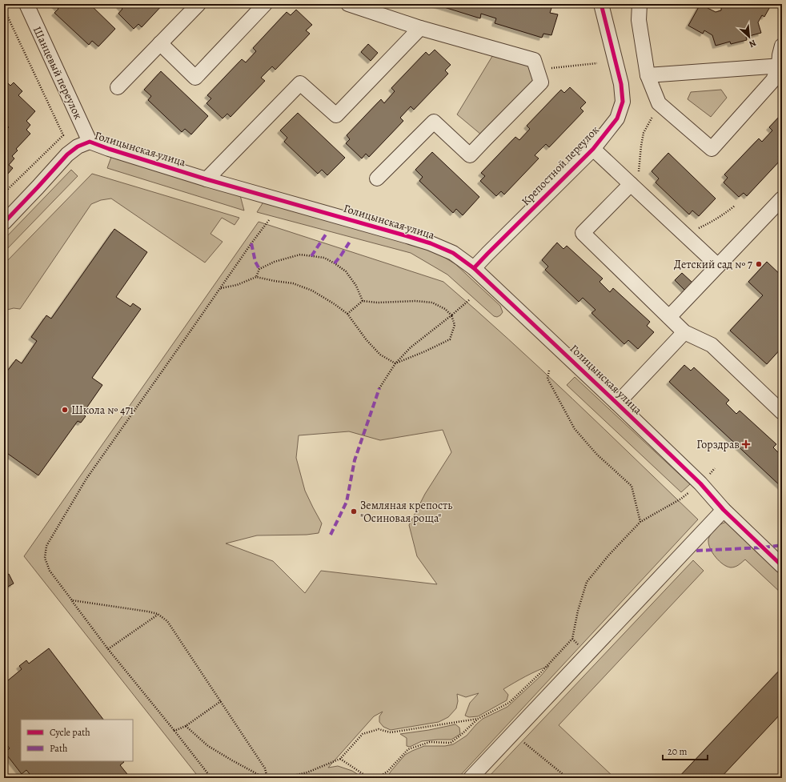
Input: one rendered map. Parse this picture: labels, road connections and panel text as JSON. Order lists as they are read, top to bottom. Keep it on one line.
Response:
{"streets":{"street":["Шанцевый переулок","Голицынская улица","Крепостной переулок"]},"crossings":[["Шанцевый переулок","Голицынская улица"],["Голицынская улица","Крепостной переулок"]],"places":{"other":["Детский сад № 7","Школа № 471","Земляная крепость \"Осиновая роща\""],"health":["Горздрав"]},"legend":["Cycle path","Path"],"scale_bar":"20 m","north":"bottom right"}
